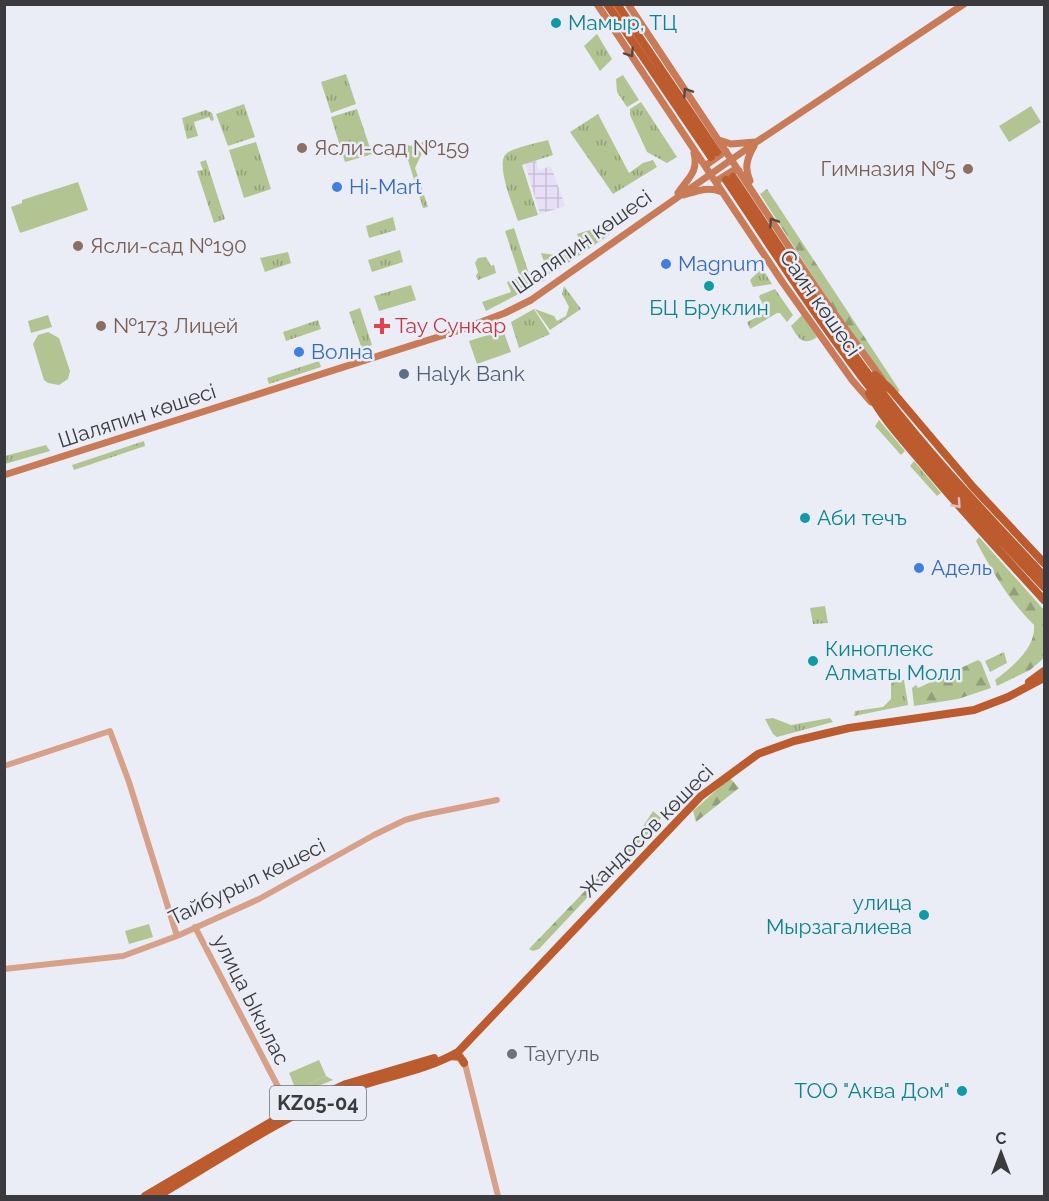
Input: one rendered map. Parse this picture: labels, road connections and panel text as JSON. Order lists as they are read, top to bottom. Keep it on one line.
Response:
{"streets":{"main road":["Шаляпин көшесі","Саин көшесі","Жандосов көшесі","KZ05-04"],"street":["Тайбурыл көшесі","улица Ыкылас"]},"crossings":[["Шаляпин көшесі","Саин көшесі"],["Жандосов көшесі","улица Ыкылас"],["Тайбурыл көшесі","улица Ыкылас"]],"places":{"other":["Мамыр, ТЦ","Ясли-сад №159","Гимназия №5","Hi-Mart","Ясли-сад №190","Magnum","БЦ Бруклин","№173 Лицей","Волна","Halyk Bank","Аби течъ","Адель","Киноплекс Алматы Молл","улица Мырзагалиева","Таугуль","ТОО \"Аква Дом\""],"health":["Тау Сункар"]},"north":"top"}
